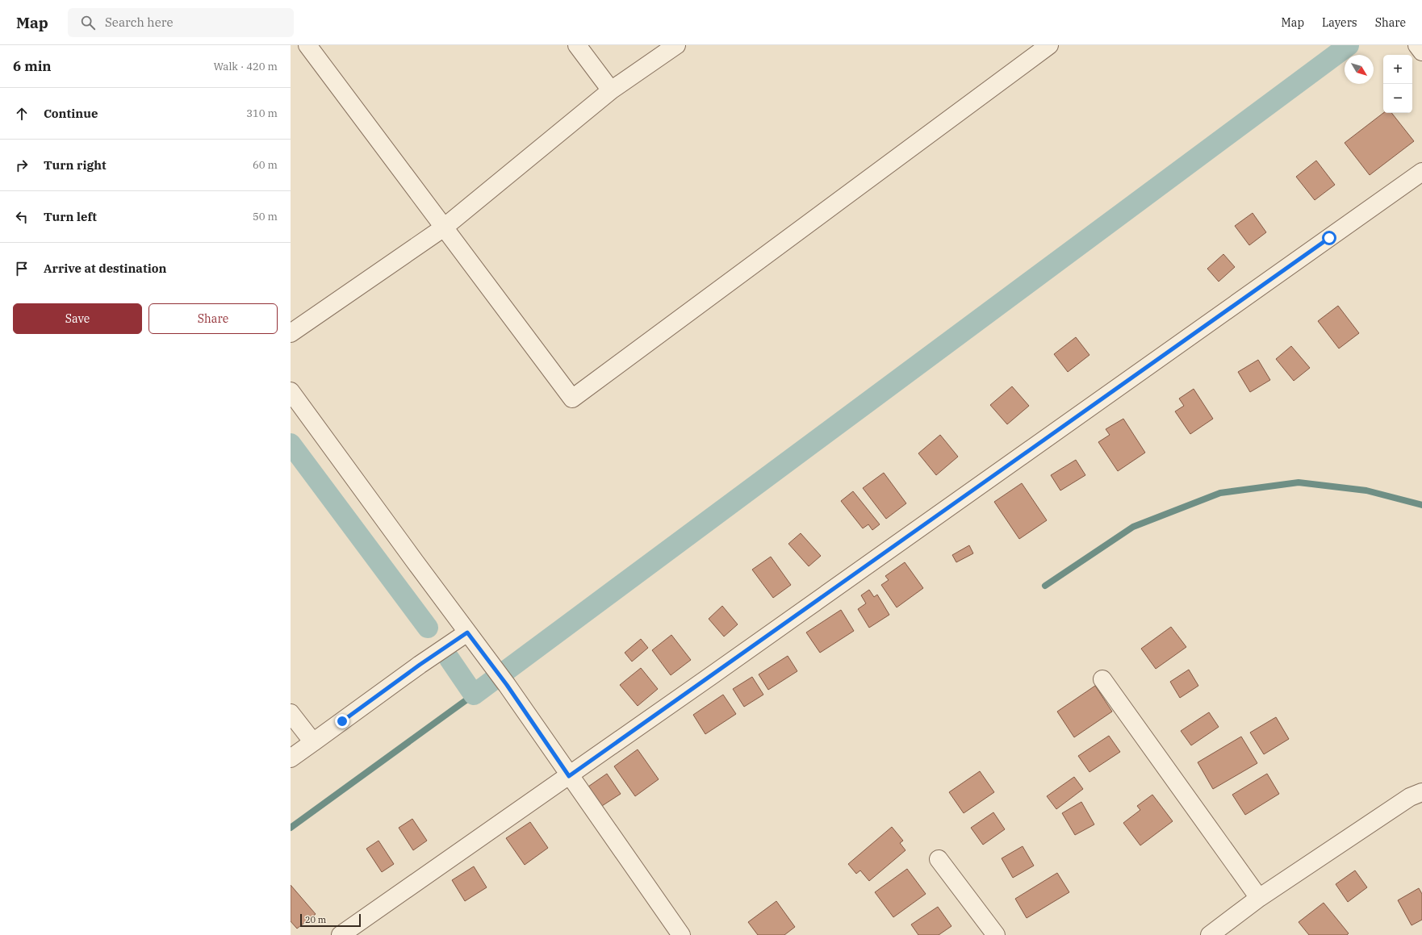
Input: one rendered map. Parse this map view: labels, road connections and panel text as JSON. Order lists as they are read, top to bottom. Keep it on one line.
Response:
{"scale_bar":"20 m","north":"bottom right","page":{"header":"Map","search":"Search here","nav":["Map","Layers","Share"],"heading":["6 min","Walk · 420 m"],"map_buttons":["+","−"],"list":[["Continue","310 m"],["Turn right","60 m"],["Turn left","50 m"],"Arrive at destination"],"buttons":["Save","Share"],"scale":"20 m"}}
